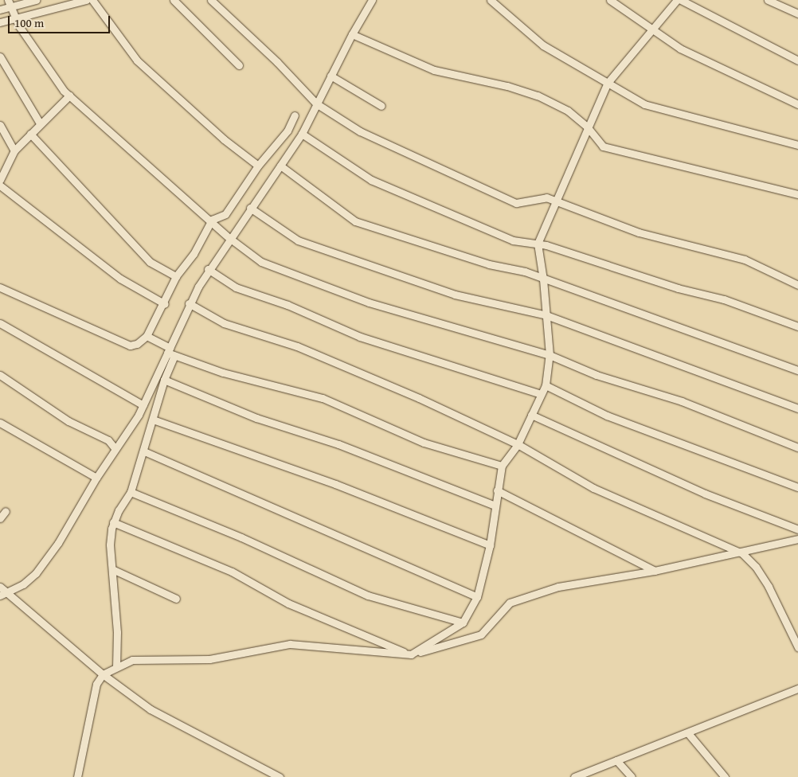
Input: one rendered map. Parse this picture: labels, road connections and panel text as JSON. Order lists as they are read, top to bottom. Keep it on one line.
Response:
{"scale_bar":"100 m"}
